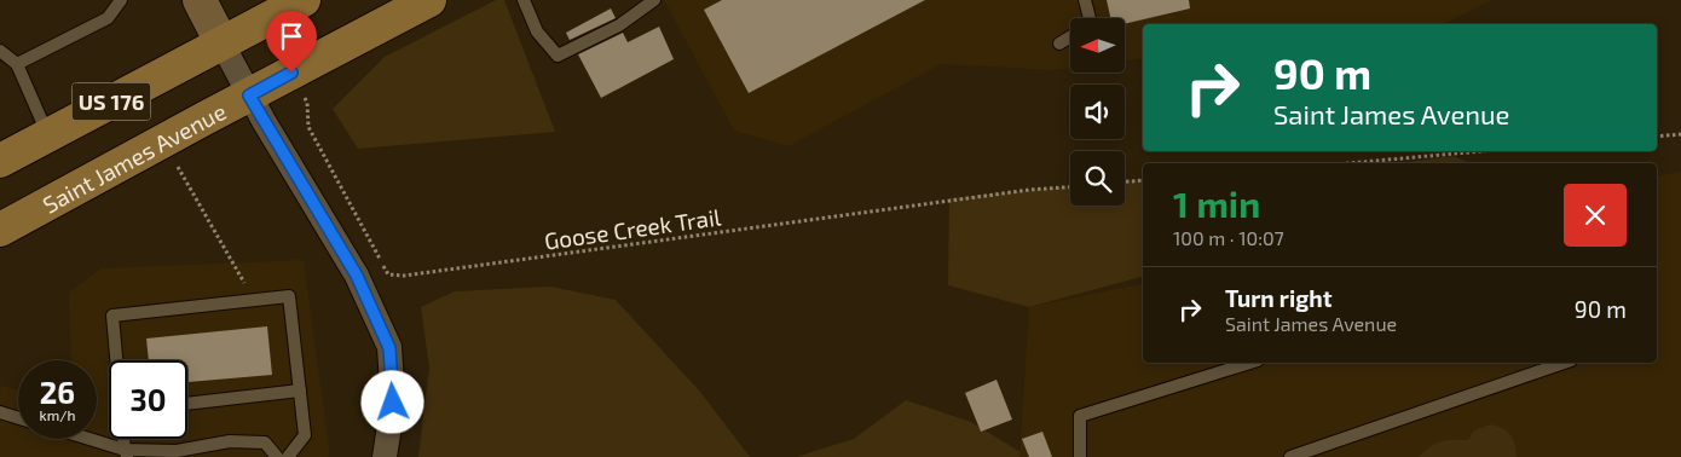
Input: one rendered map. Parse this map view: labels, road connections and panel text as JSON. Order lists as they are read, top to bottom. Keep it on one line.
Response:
{"streets":{"main road":["US 176","Saint James Avenue"],"path":["Goose Creek Trail"]},"north":"left","page":{"turn":["90 m","Saint James Avenue"],"heading":["1 min","100 m · 10:07"],"list":[{"name":"Turn right","note":"Saint James Avenue","value":"90 m"}],"speed":"26 km/h","limit":"30"}}
